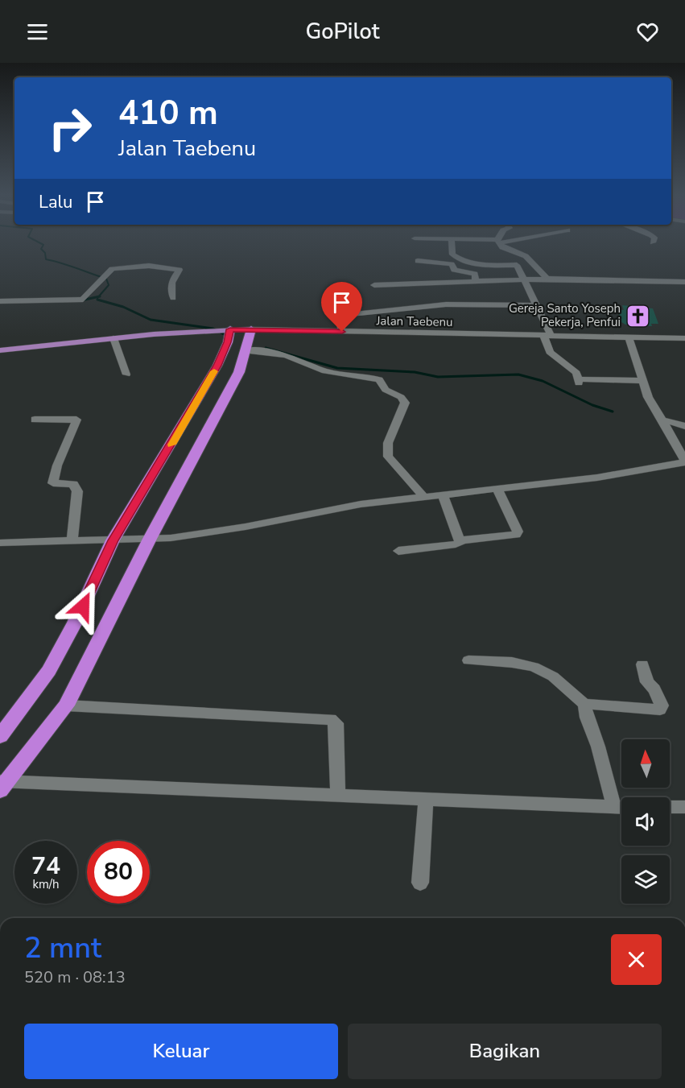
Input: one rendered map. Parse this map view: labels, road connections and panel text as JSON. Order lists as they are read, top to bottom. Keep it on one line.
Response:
{"streets":{"main road":["Jalan Taebenu"]},"places":{"church":["Gereja Santo Yoseph Pekerja, Penfui"]},"north":"top","page":{"header":"GoPilot","turn":["410 m","Jalan Taebenu"],"then":"Lalu","speed":"74 km/h","limit":"80","heading":["2 mnt","520 m · 08:13"],"buttons":["Keluar","Bagikan"]}}
